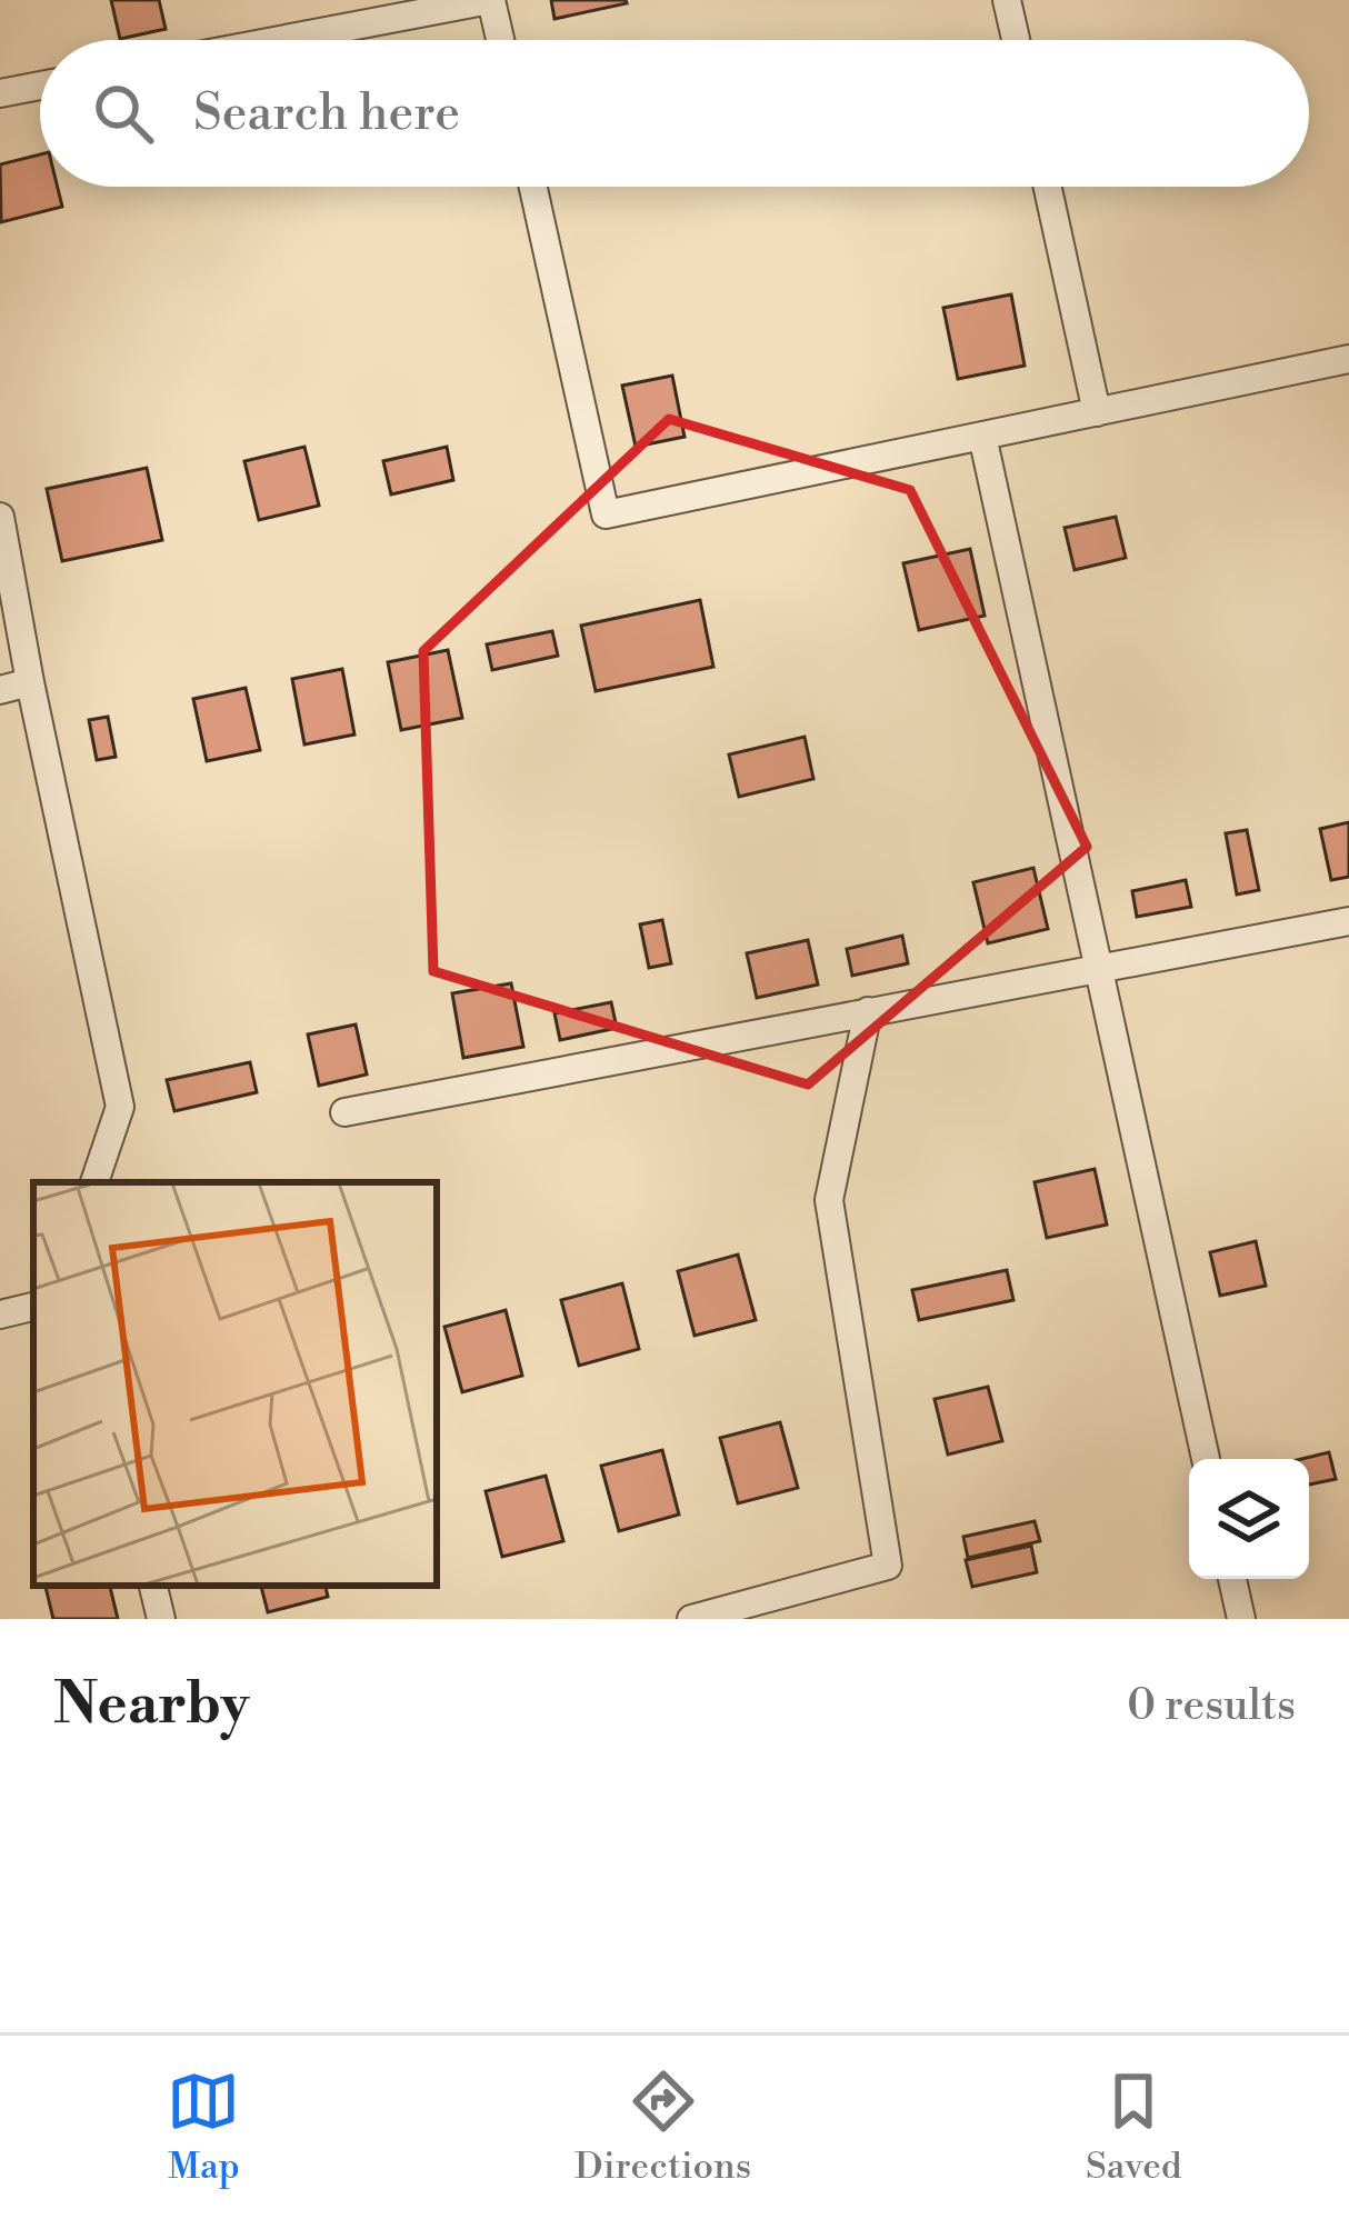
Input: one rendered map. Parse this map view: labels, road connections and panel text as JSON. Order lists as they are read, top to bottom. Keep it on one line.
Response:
{"page":{"search":"Search here","heading":["Nearby","0 results"],"nav":["Map","Directions","Saved"]}}
